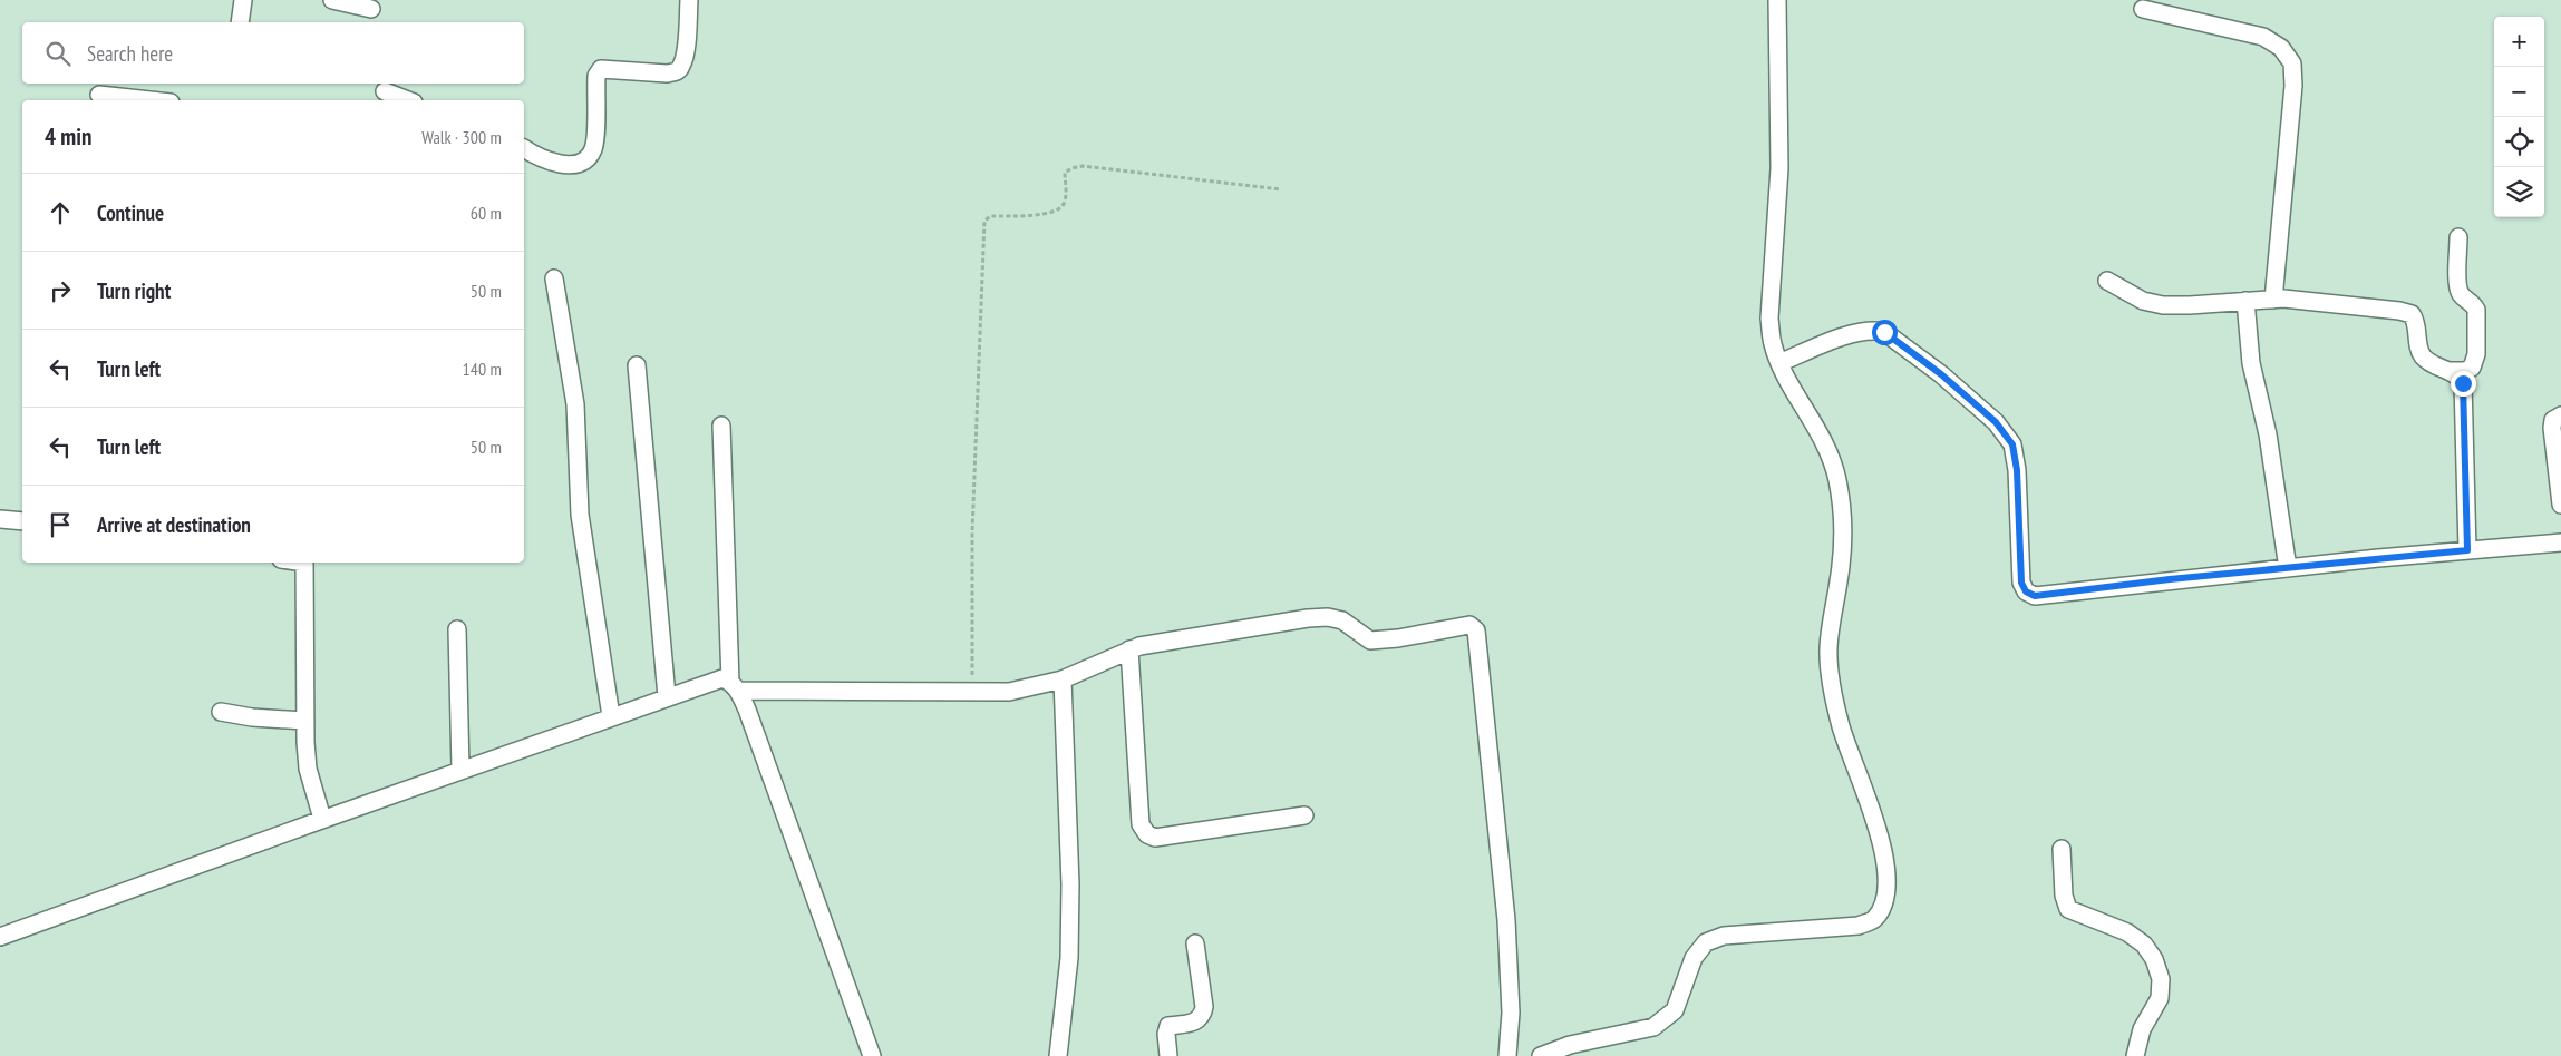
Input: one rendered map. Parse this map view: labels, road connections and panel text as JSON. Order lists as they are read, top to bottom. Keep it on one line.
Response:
{"page":{"map_buttons":["+","−"],"search":"Search here","heading":["4 min","Walk · 300 m"],"list":[["Continue","60 m"],["Turn right","50 m"],["Turn left","140 m"],["Turn left","50 m"],"Arrive at destination"]}}
